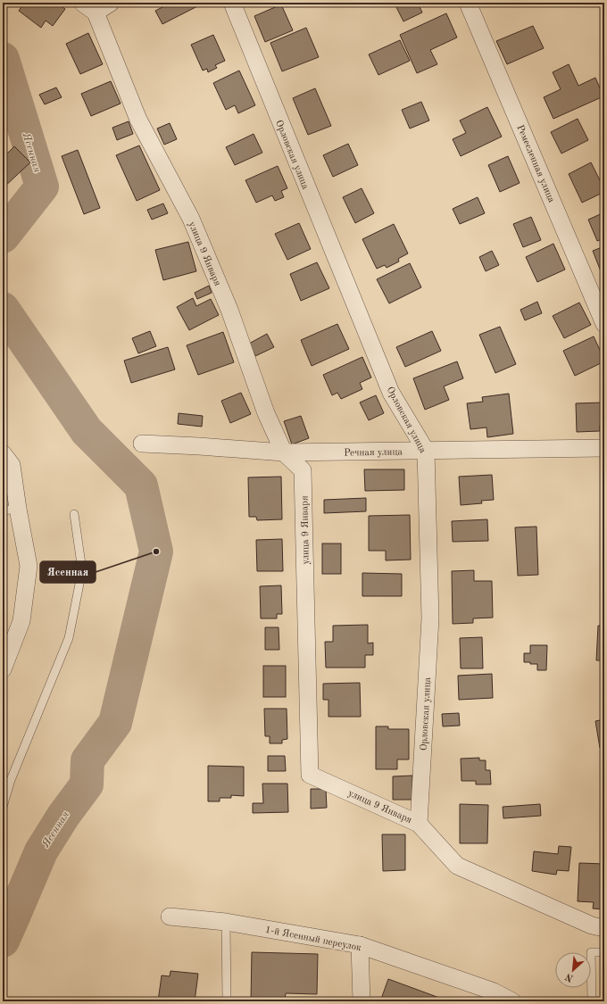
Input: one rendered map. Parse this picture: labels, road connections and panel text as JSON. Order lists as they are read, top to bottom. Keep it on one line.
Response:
{"streets":{"street":["Орловская улица","Ремесленная улица","улица 9 Января","Речная улица","1-й Ясенный переулок"]},"crossings":[["Орловская улица","улица 9 Января"],["Орловская улица","Речная улица"],["улица 9 Января","Речная улица"]],"water":["Ясенная"],"places":["Ясенная"],"north":"bottom left"}
